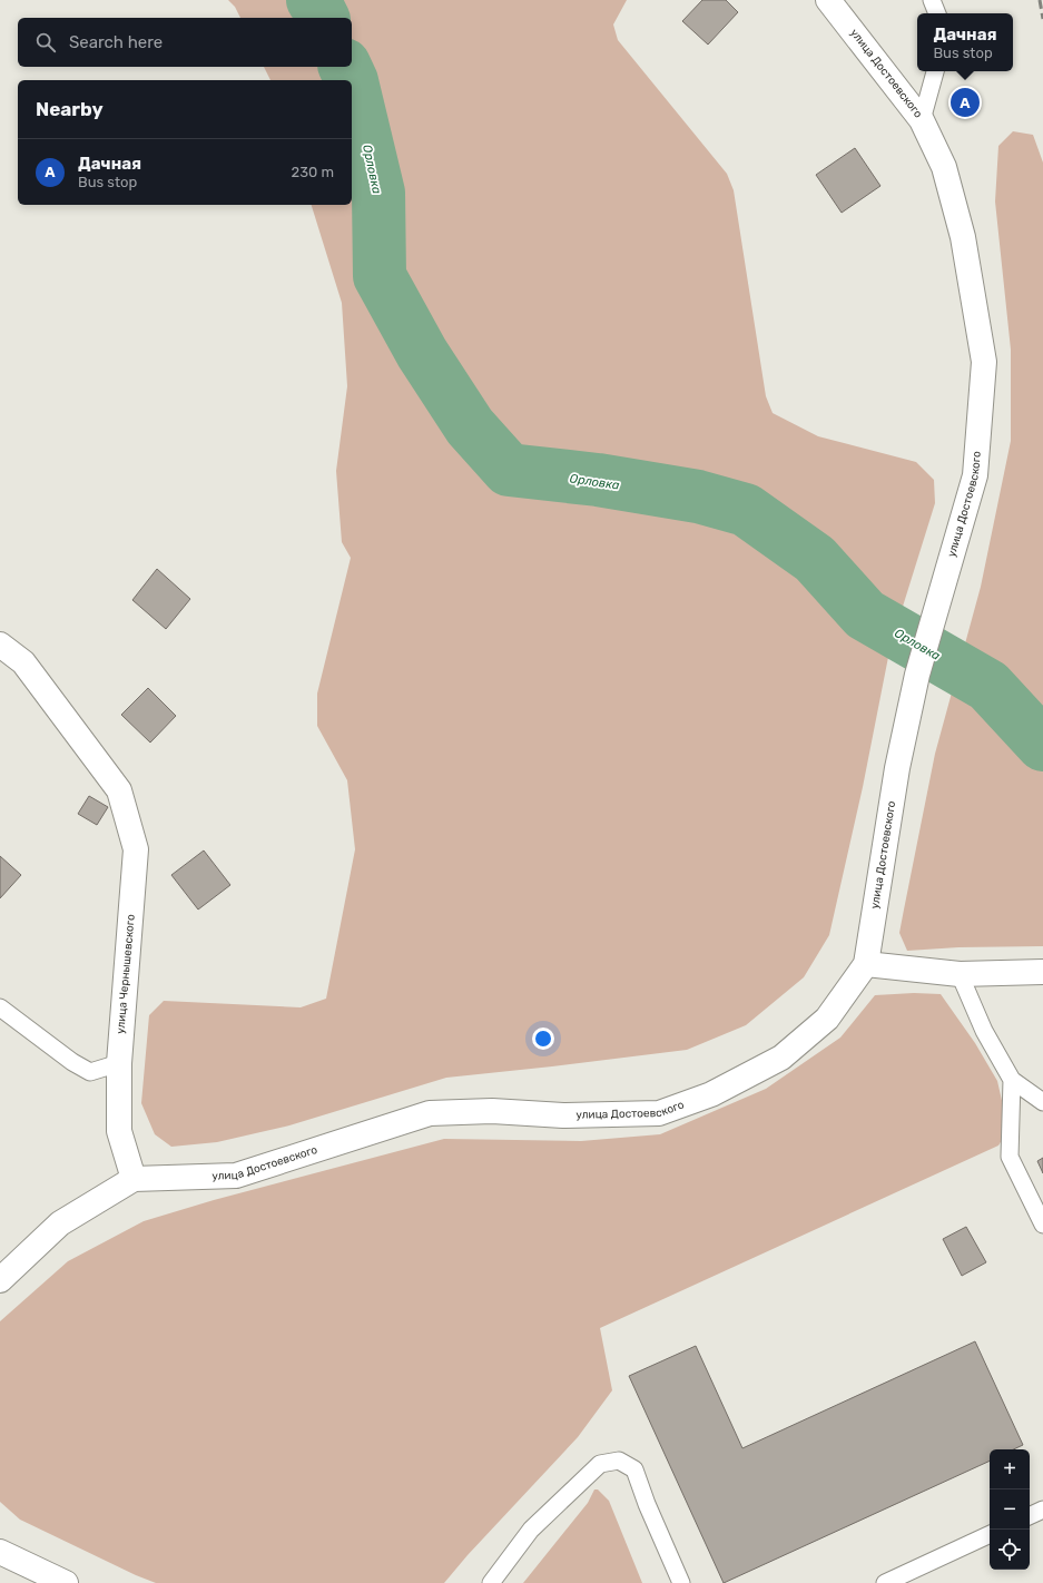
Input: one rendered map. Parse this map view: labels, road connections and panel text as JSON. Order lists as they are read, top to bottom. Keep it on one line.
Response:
{"streets":{"main road":["улица Достоевского","улица Чернышевского"]},"crossings":[["улица Достоевского","улица Чернышевского"]],"water":["Орловка"],"page":{"popup":["Дачная","Bus stop"],"search":"Search here","heading":"Nearby","pins":"A","list":[{"mark":"A","name":"Дачная","note":"Bus stop","value":"230 m"}],"map_buttons":["+","−"]}}
